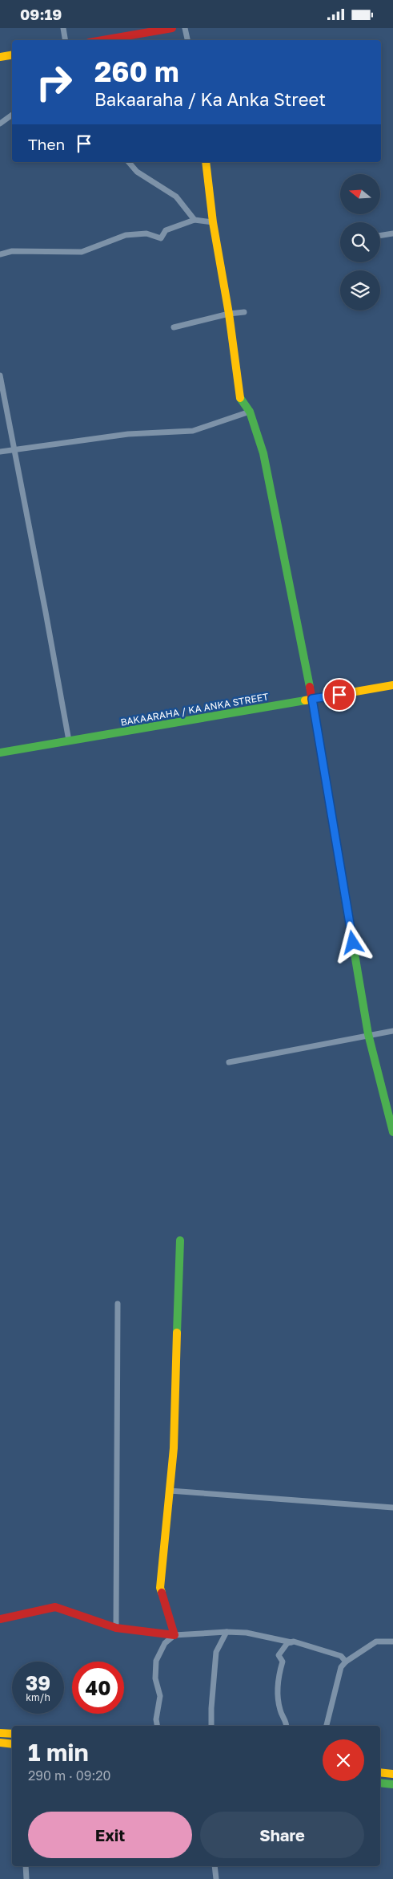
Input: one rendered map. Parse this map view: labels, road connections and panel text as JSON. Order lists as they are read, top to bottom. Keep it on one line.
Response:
{"streets":{"street":["BAKAARAHA / KA ANKA STREET"]},"north":"left","page":{"status":"09:19","turn":["260 m","Bakaaraha / Ka Anka Street"],"then":"Then","speed":"39 km/h","limit":"40","heading":["1 min","290 m · 09:20"],"buttons":["Exit","Share"]}}
